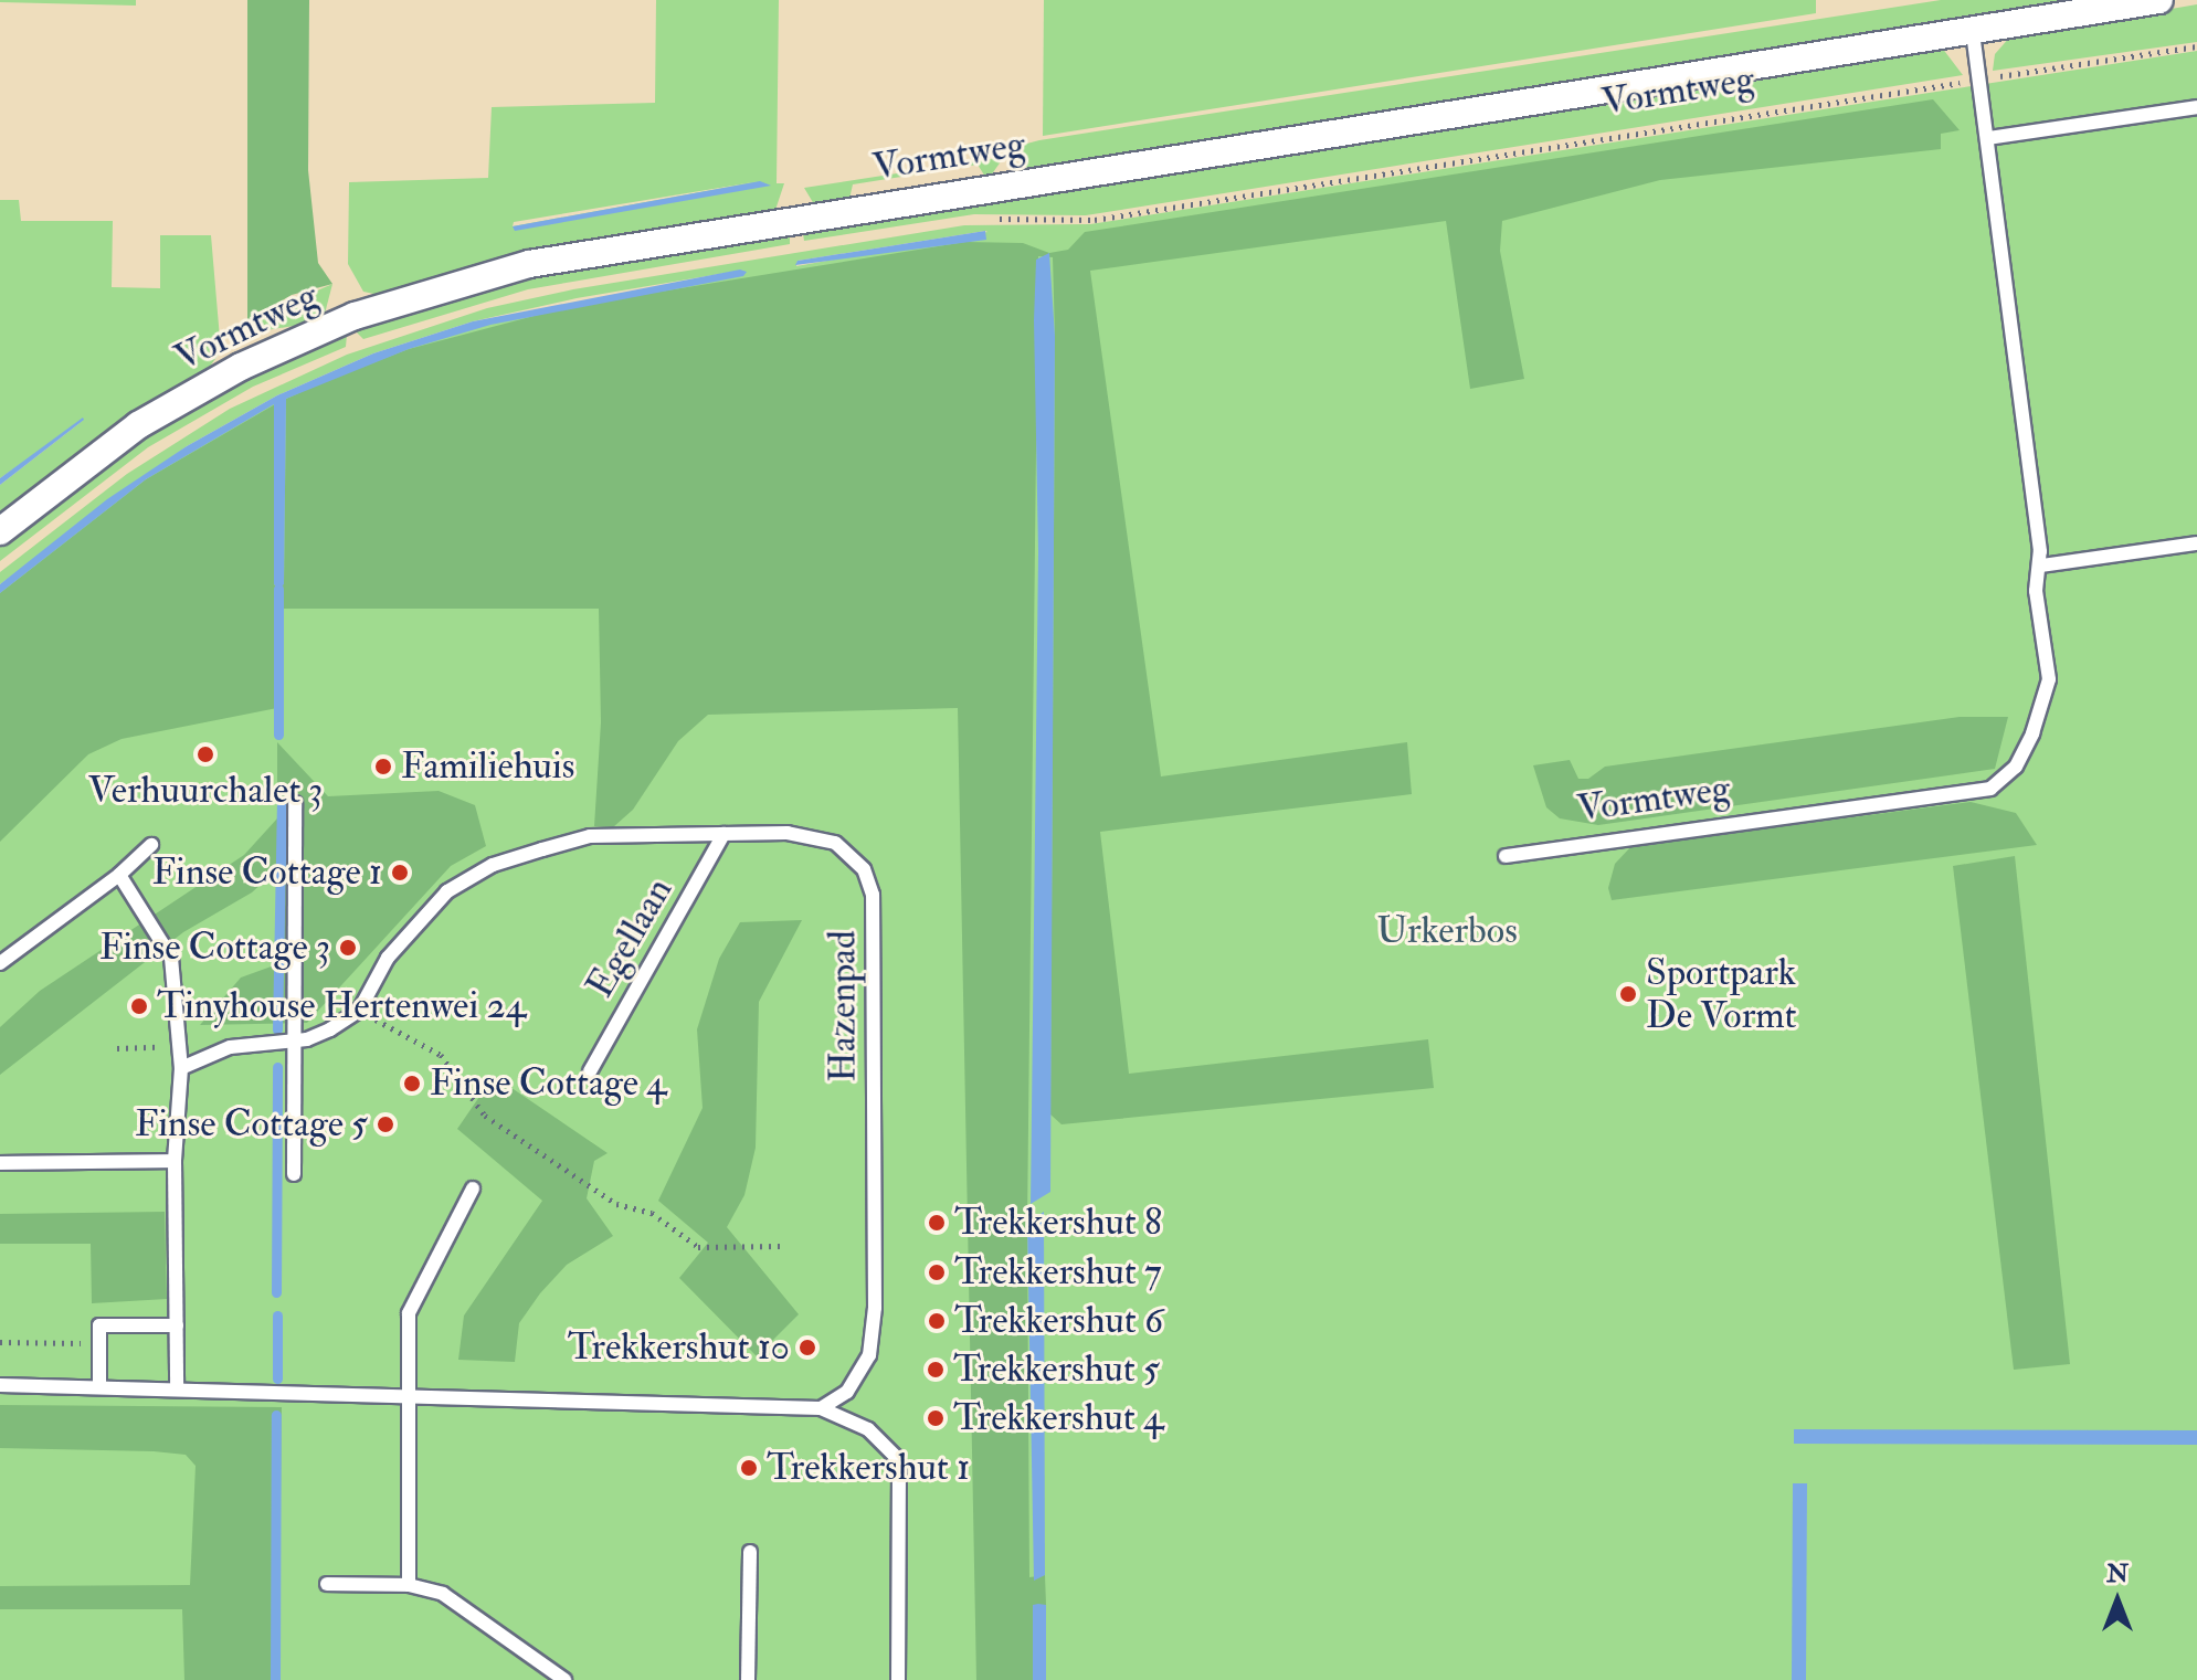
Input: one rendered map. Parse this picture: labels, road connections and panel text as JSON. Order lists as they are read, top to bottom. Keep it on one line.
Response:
{"streets":{"street":["Vormtweg"],"lane":["Egellaan","Hazenpad"]},"crossings":[["Egellaan","Hazenpad"]],"parks":["Urkerbos"],"places":["Verhuurchalet 3","Familiehuis","Finse Cottage 1","Finse Cottage 3","Sportpark De Vormt","Tinyhouse Hertenwei 24","Finse Cottage 4","Finse Cottage 5","Trekkershut 8","Trekkershut 7","Trekkershut 6","Trekkershut 10","Trekkershut 5","Trekkershut 4","Trekkershut 1"],"north":"top"}
